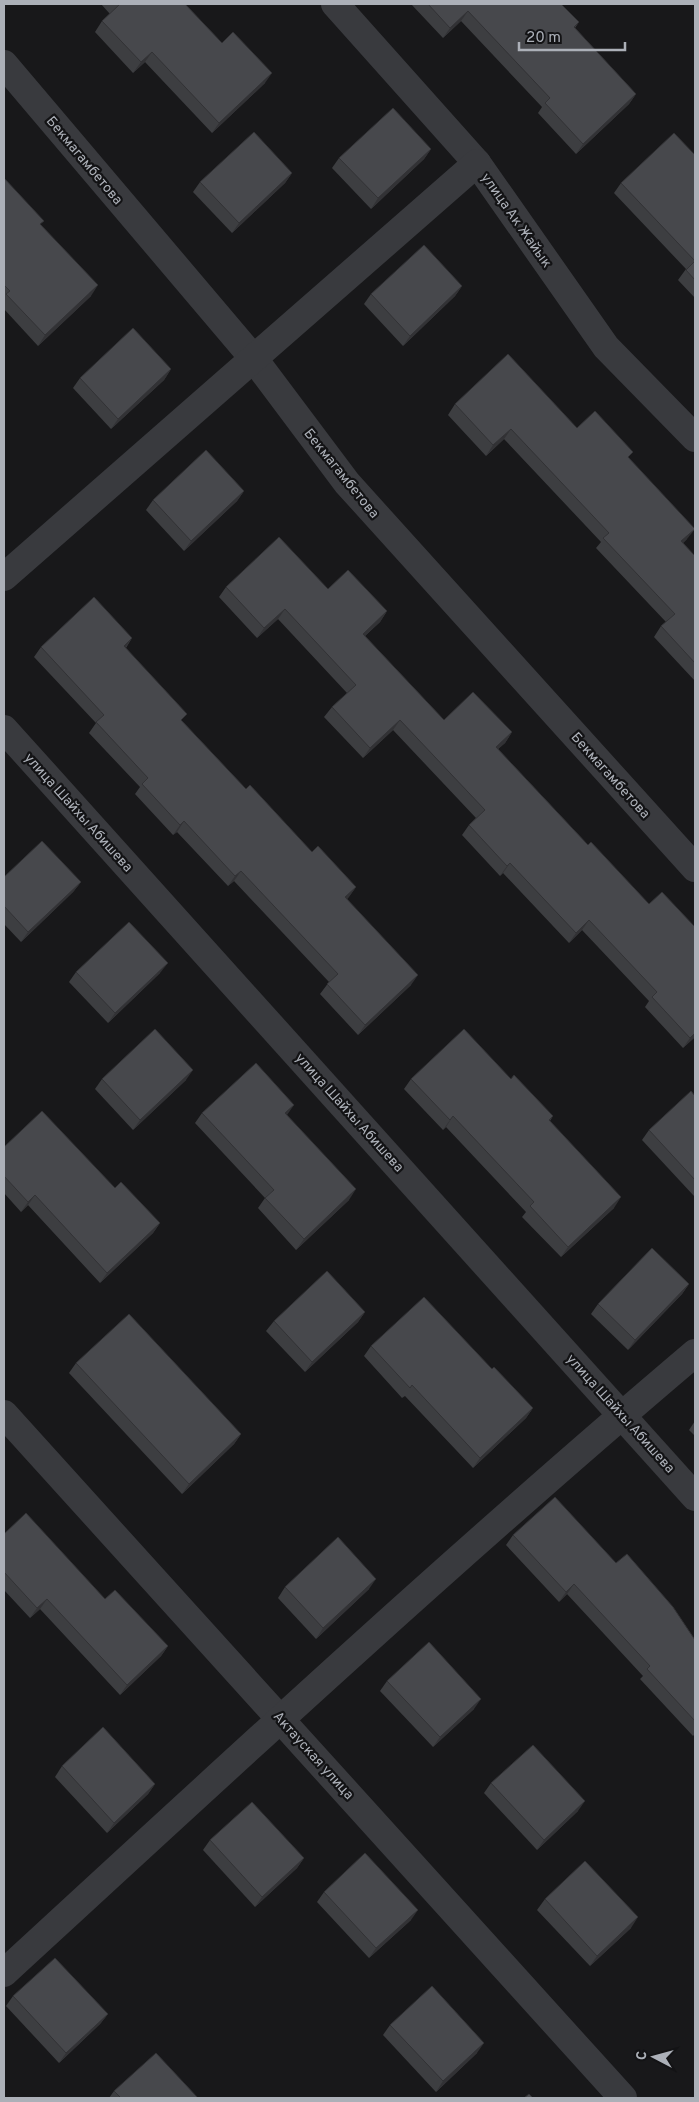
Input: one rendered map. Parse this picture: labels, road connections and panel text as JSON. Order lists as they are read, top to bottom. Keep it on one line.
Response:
{"streets":{"street":["Бекмагамбетова","улица Ак Жайык","улица Шайхы Абишева","Актауская улица"]},"scale_bar":"20 m","north":"left"}
